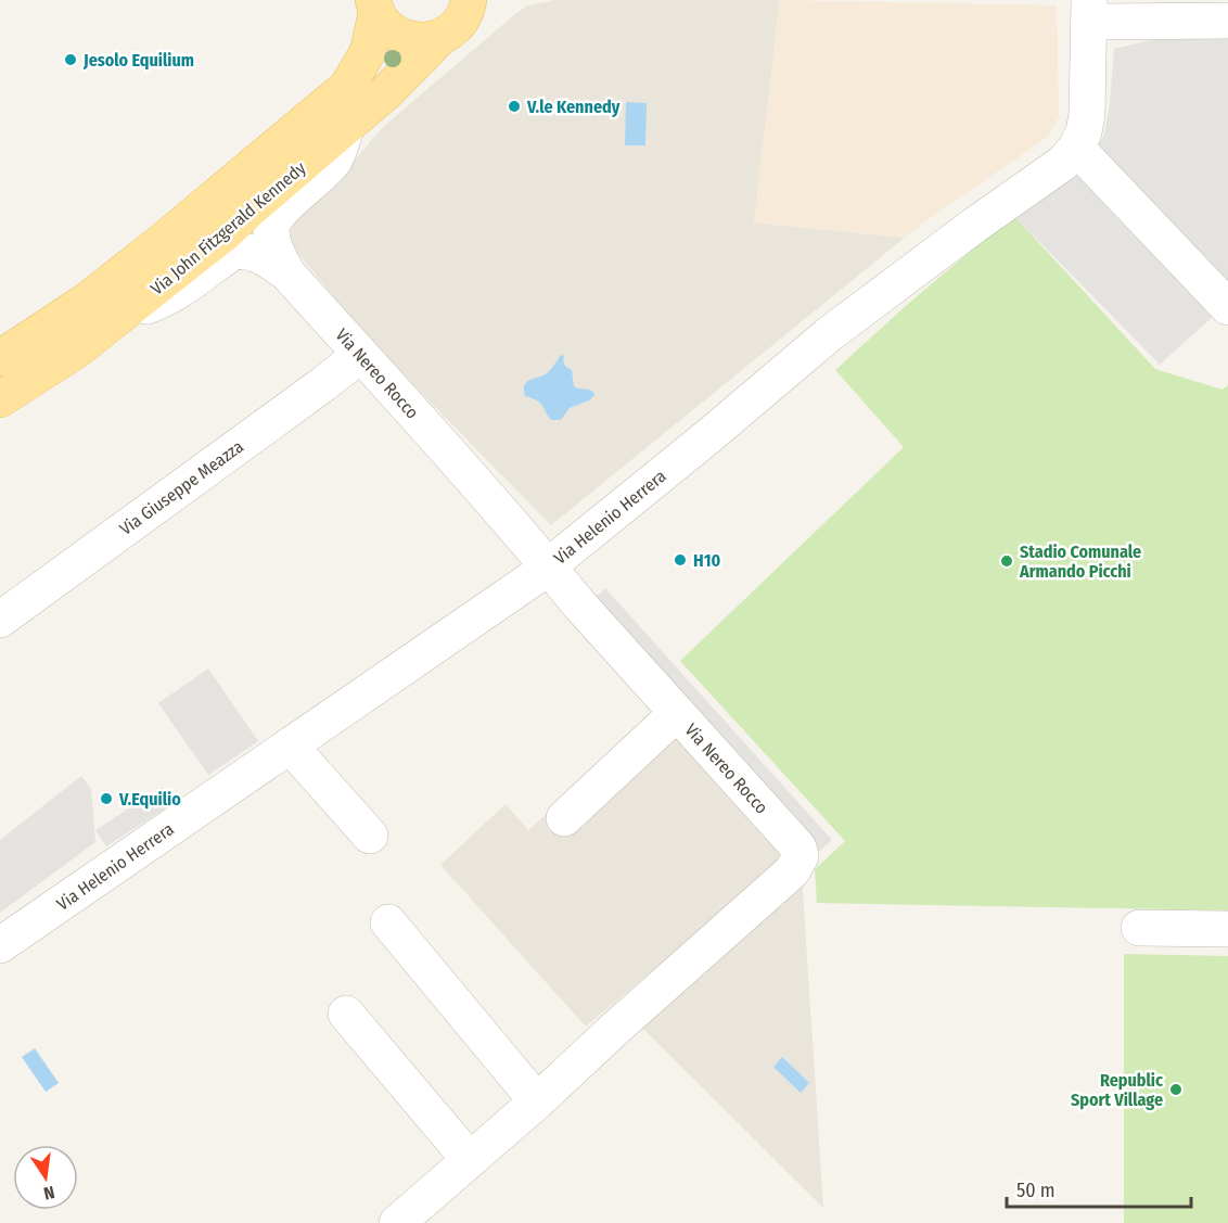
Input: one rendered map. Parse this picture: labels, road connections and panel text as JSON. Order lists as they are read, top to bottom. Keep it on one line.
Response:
{"streets":{"main road":["Via John Fitzgerald Kennedy"],"street":["Via Nereo Rocco","Via Giuseppe Meazza","Via Helenio Herrera"]},"crossings":[["Via John Fitzgerald Kennedy","Via Nereo Rocco"],["Via Nereo Rocco","Via Giuseppe Meazza"],["Via Nereo Rocco","Via Helenio Herrera"]],"places":["Jesolo Equilium","V.le Kennedy","H10","Stadio Comunale Armando Picchi","V.Equilio","Republic Sport Village"],"scale_bar":"50 m","north":"bottom"}
